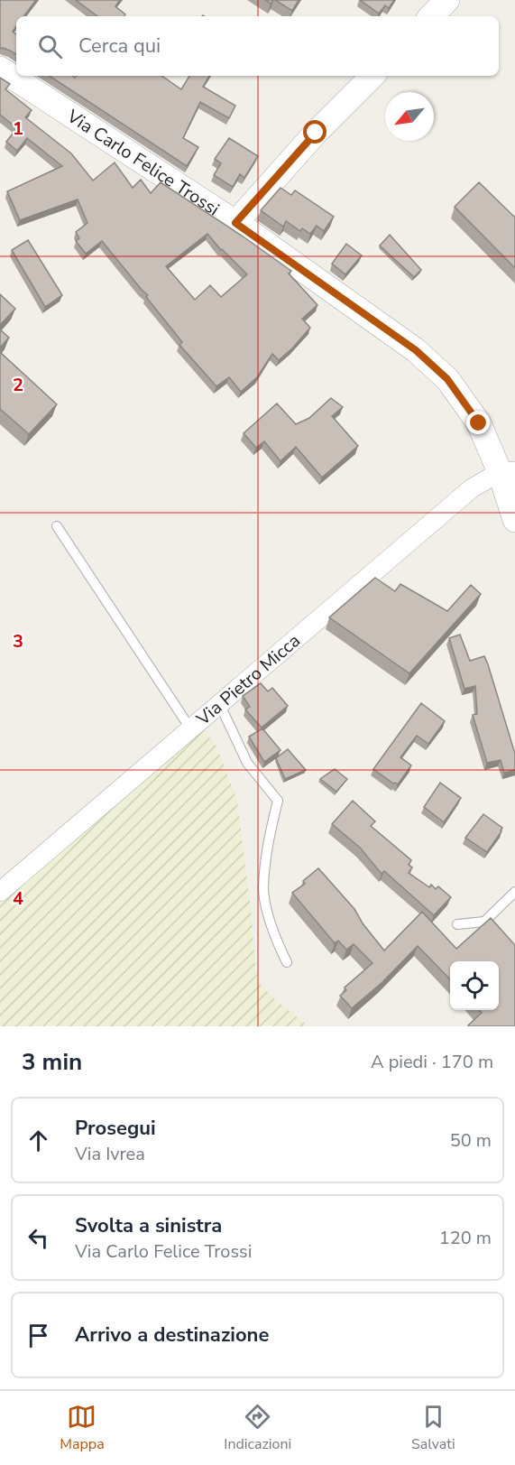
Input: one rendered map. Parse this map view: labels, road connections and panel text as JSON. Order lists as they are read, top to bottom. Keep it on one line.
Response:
{"streets":{"street":["Via Carlo Felice Trossi","Via Pietro Micca"]},"crossings":[["Via Carlo Felice Trossi","Via Pietro Micca"]],"north":"bottom left","page":{"search":"Cerca qui","heading":["3 min","A piedi · 170 m"],"list":[["Prosegui","Via Ivrea","50 m"],["Svolta a sinistra","Via Carlo Felice Trossi","120 m"],"Arrivo a destinazione"],"nav":["Mappa","Indicazioni","Salvati"]},"grid":{"rows":["1","2","3","4"]}}
